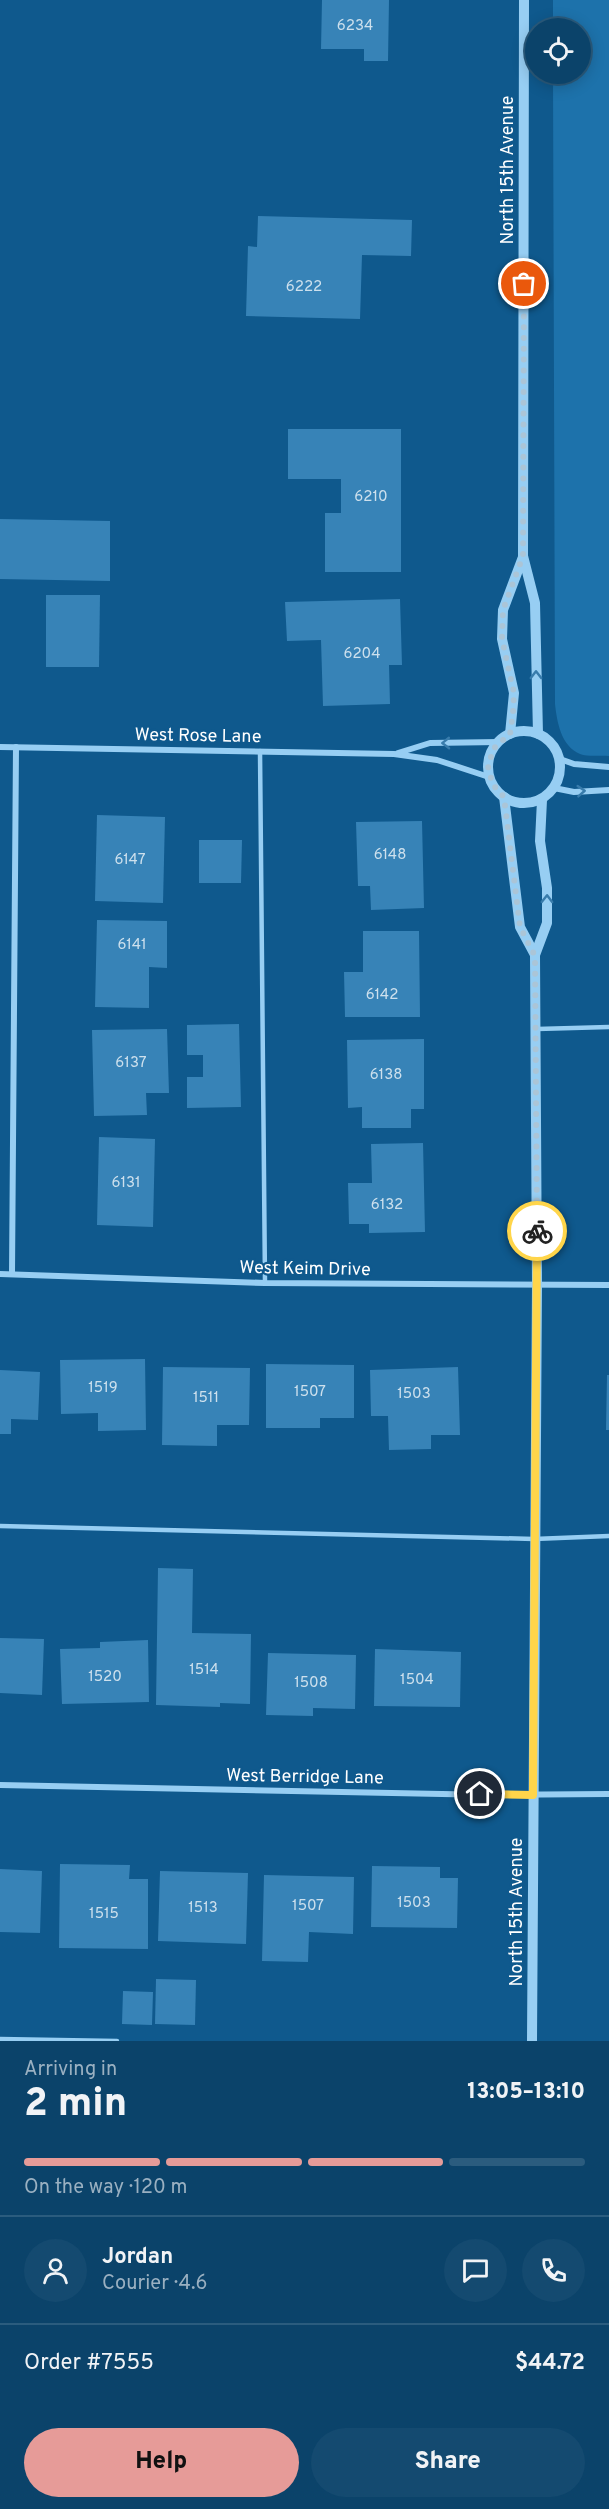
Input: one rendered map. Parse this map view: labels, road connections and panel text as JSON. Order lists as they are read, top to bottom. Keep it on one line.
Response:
{"streets":{"street":["North 15th Avenue","West Rose Lane","West Keim Drive","West Berridge Lane"]},"crossings":[["North 15th Avenue","West Rose Lane"],["North 15th Avenue","West Keim Drive"],["North 15th Avenue","West Berridge Lane"]],"house_numbers":["6234","6222","6210","6204","6148","6147","6141","6142","6137","6138","6131","6132","1519","1507","1503","1511","1514","1520","1504","1508","1503","1507","1513","1515"],"page":{"heading":["2 min","Arriving in","13:05–13:10"],"panel":["Jordan","Courier · 4.6","Order #7555","$44.72"],"bar":"On the way · 120 m","buttons":["Help","Share"]}}
